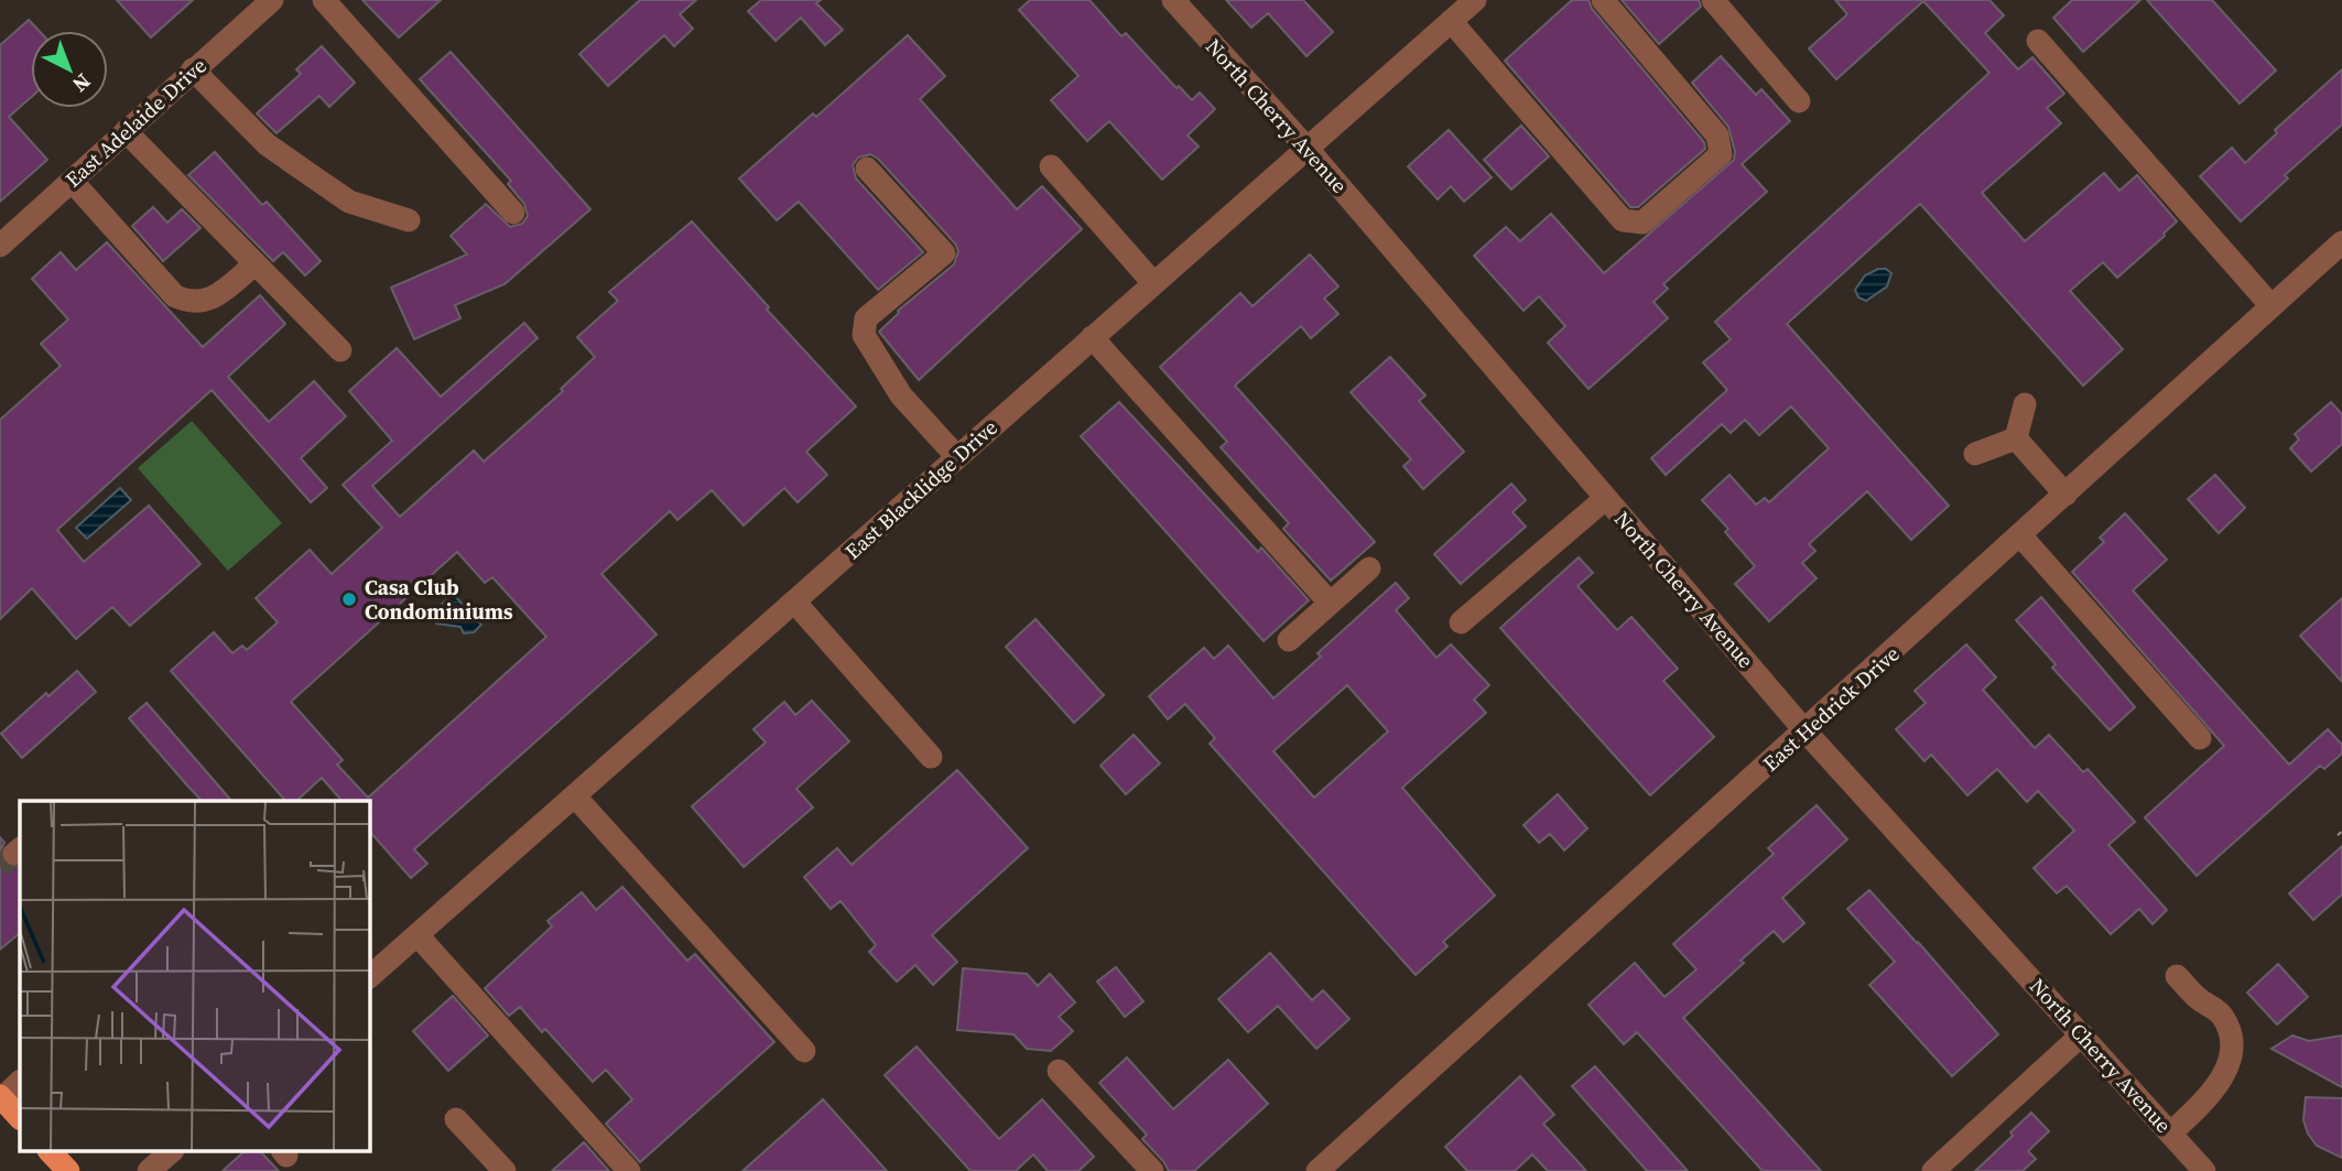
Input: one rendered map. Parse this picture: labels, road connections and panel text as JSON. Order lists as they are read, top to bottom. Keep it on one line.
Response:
{"streets":{"street":["North Cherry Avenue","East Adelaide Drive","East Blacklidge Drive","East Hedrick Drive"]},"crossings":[["North Cherry Avenue","East Blacklidge Drive"],["North Cherry Avenue","East Hedrick Drive"]],"places":["Casa Club Condominiums"],"north":"bottom right"}
